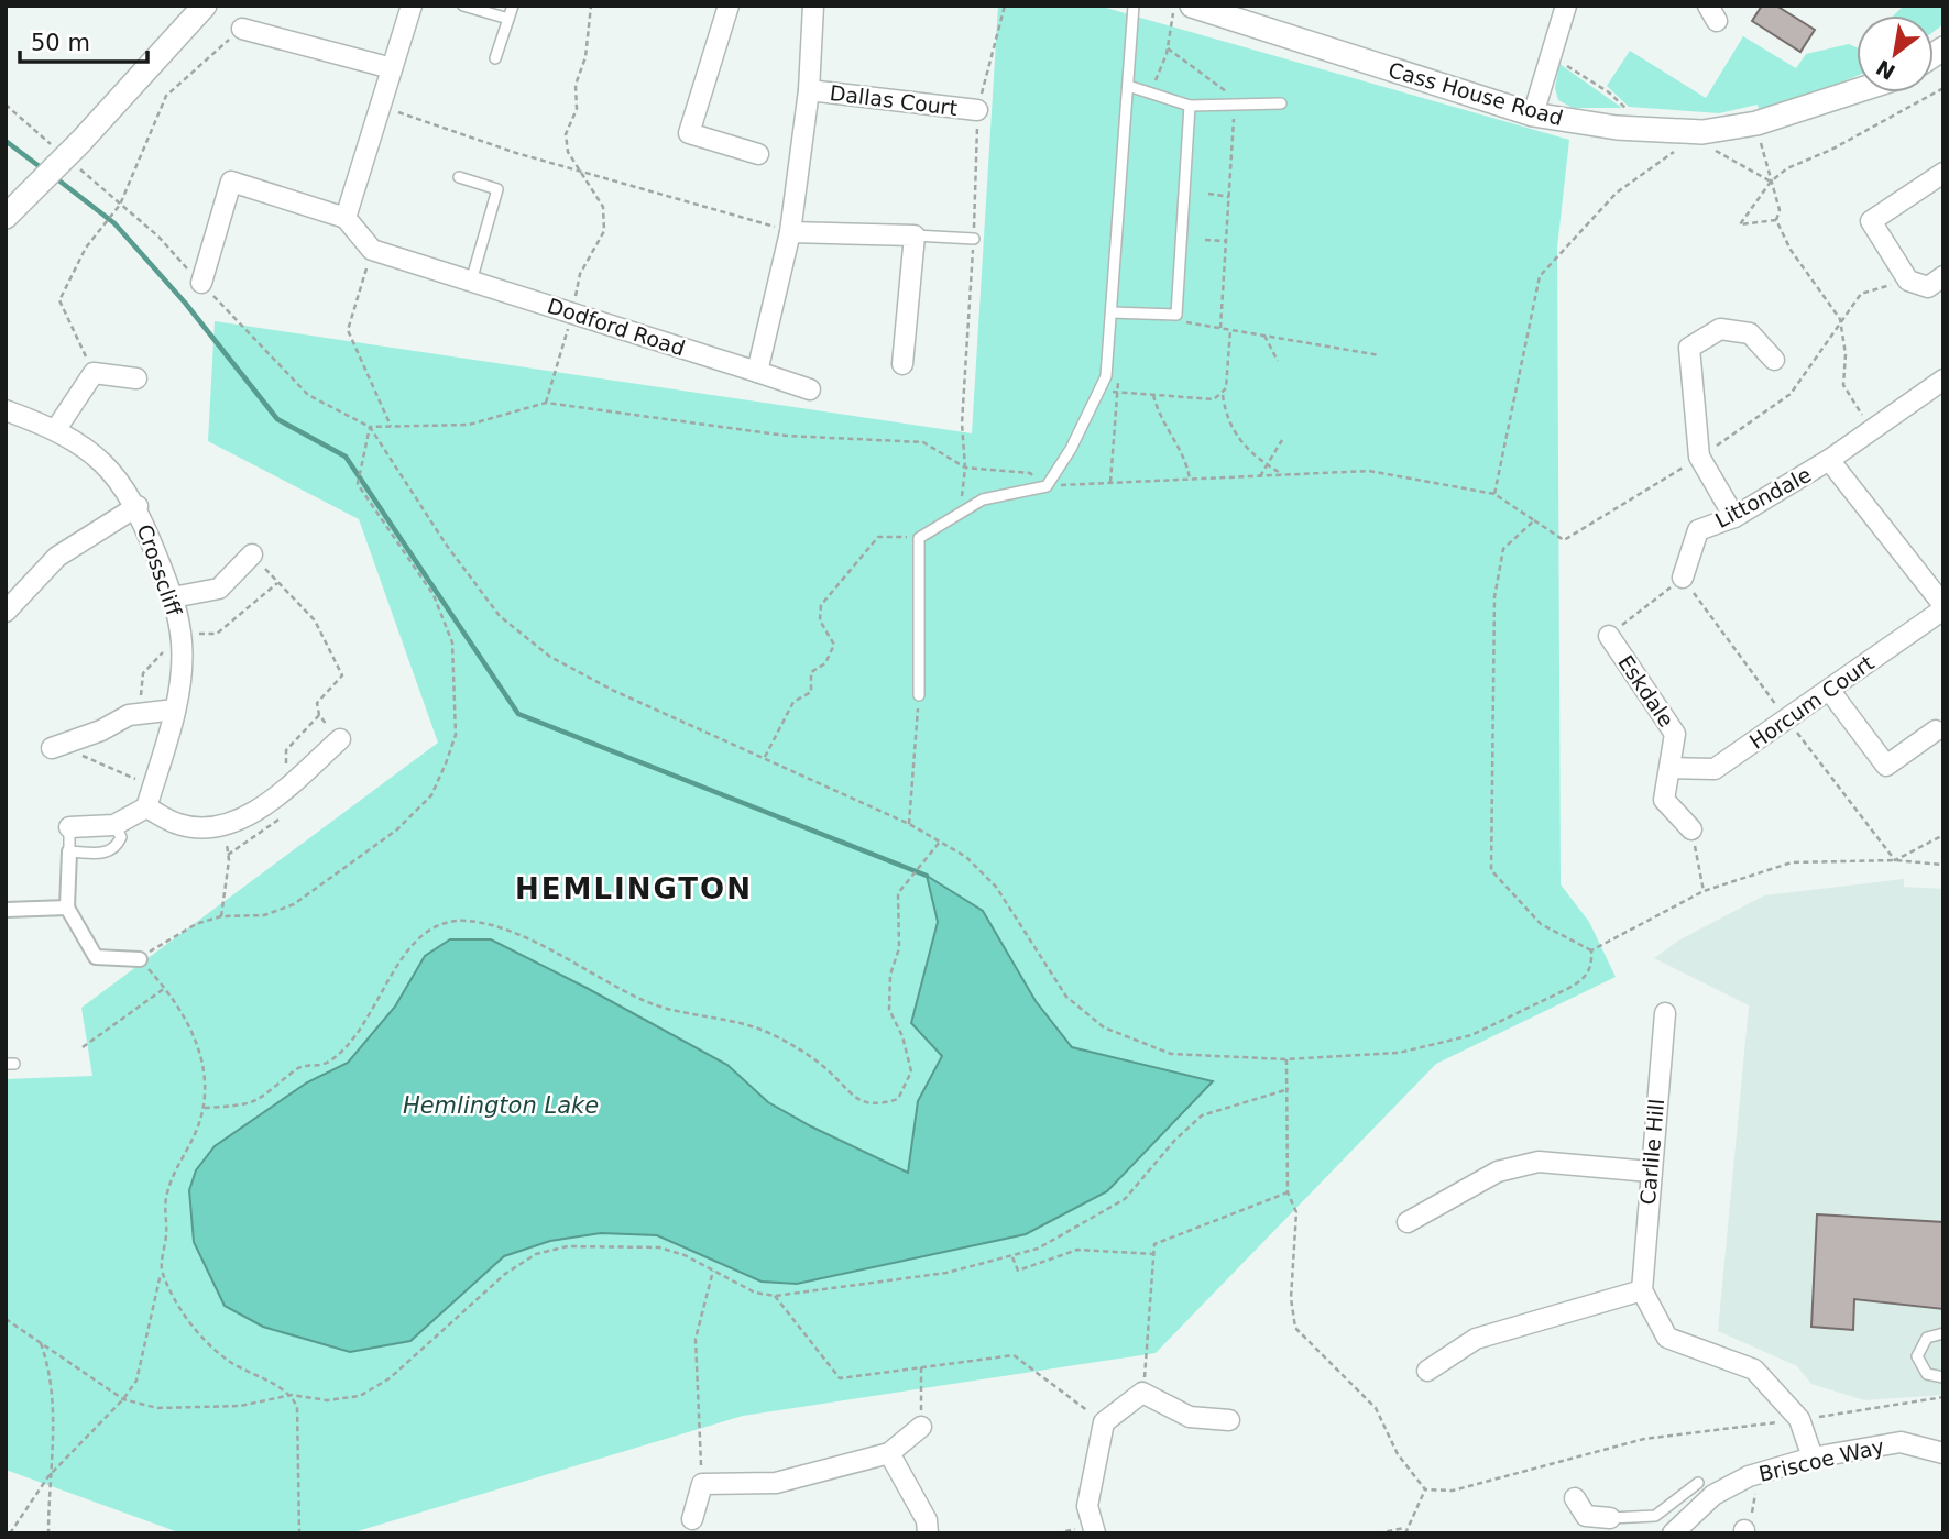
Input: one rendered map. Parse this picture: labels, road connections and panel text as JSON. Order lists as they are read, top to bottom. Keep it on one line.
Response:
{"streets":{"street":["Cass House Road","Dallas Court","Dodford Road","Littondale","Crosscliff","Eskdale","Horcum Court","Carlile Hill","Briscoe Way"]},"crossings":[["Eskdale","Horcum Court"]],"districts":["HEMLINGTON"],"water":["Hemlington Lake"],"scale_bar":"50 m","north":"bottom left"}
